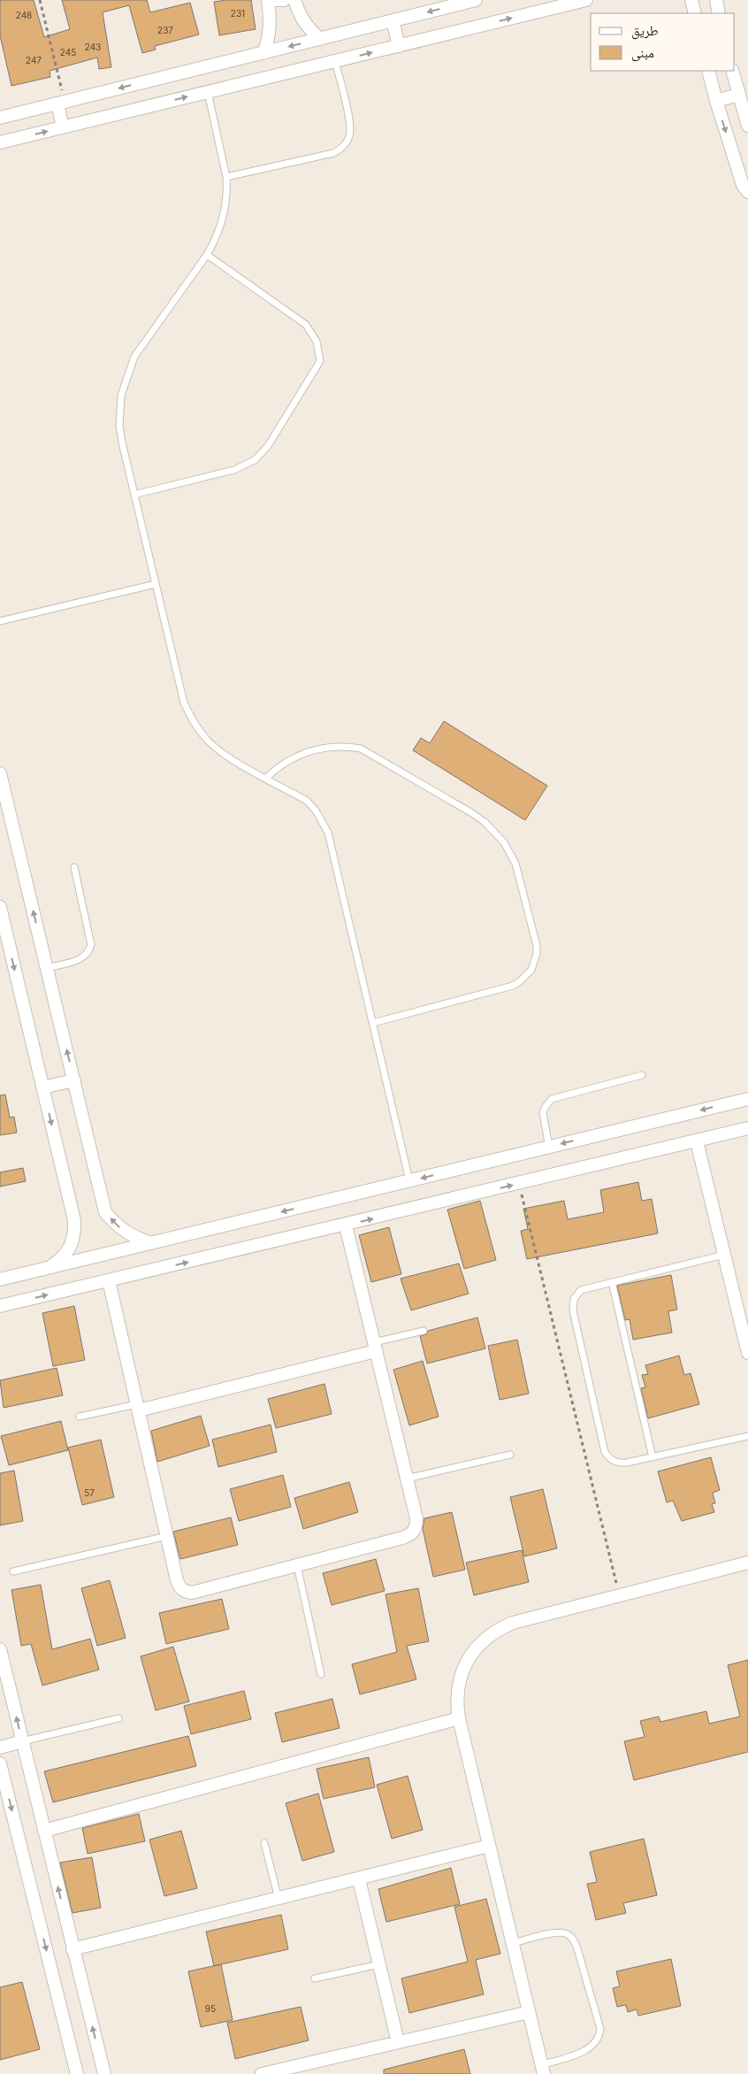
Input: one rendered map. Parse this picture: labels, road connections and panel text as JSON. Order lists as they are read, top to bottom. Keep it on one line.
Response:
{"house_numbers":["231","248","237","243","245","247","57","95"],"legend":["طريق","مبنى"]}
